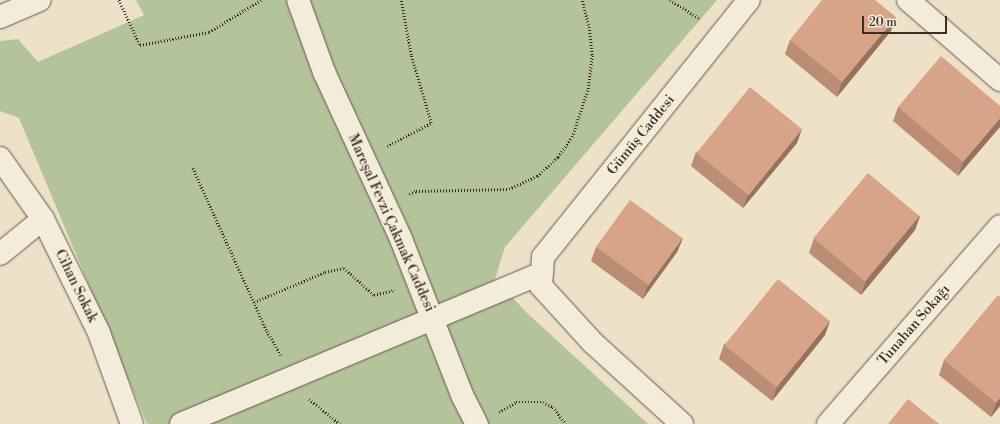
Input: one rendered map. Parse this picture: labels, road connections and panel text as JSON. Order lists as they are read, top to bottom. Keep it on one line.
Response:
{"streets":{"street":["Gümüş Caddesi","Mareşal Fevzi Çakmak Caddesi","Cihan Sokak","Tunahan Sokağı"]},"crossings":[["Gümüş Caddesi","Mareşal Fevzi Çakmak Caddesi"]],"scale_bar":"20 m"}
